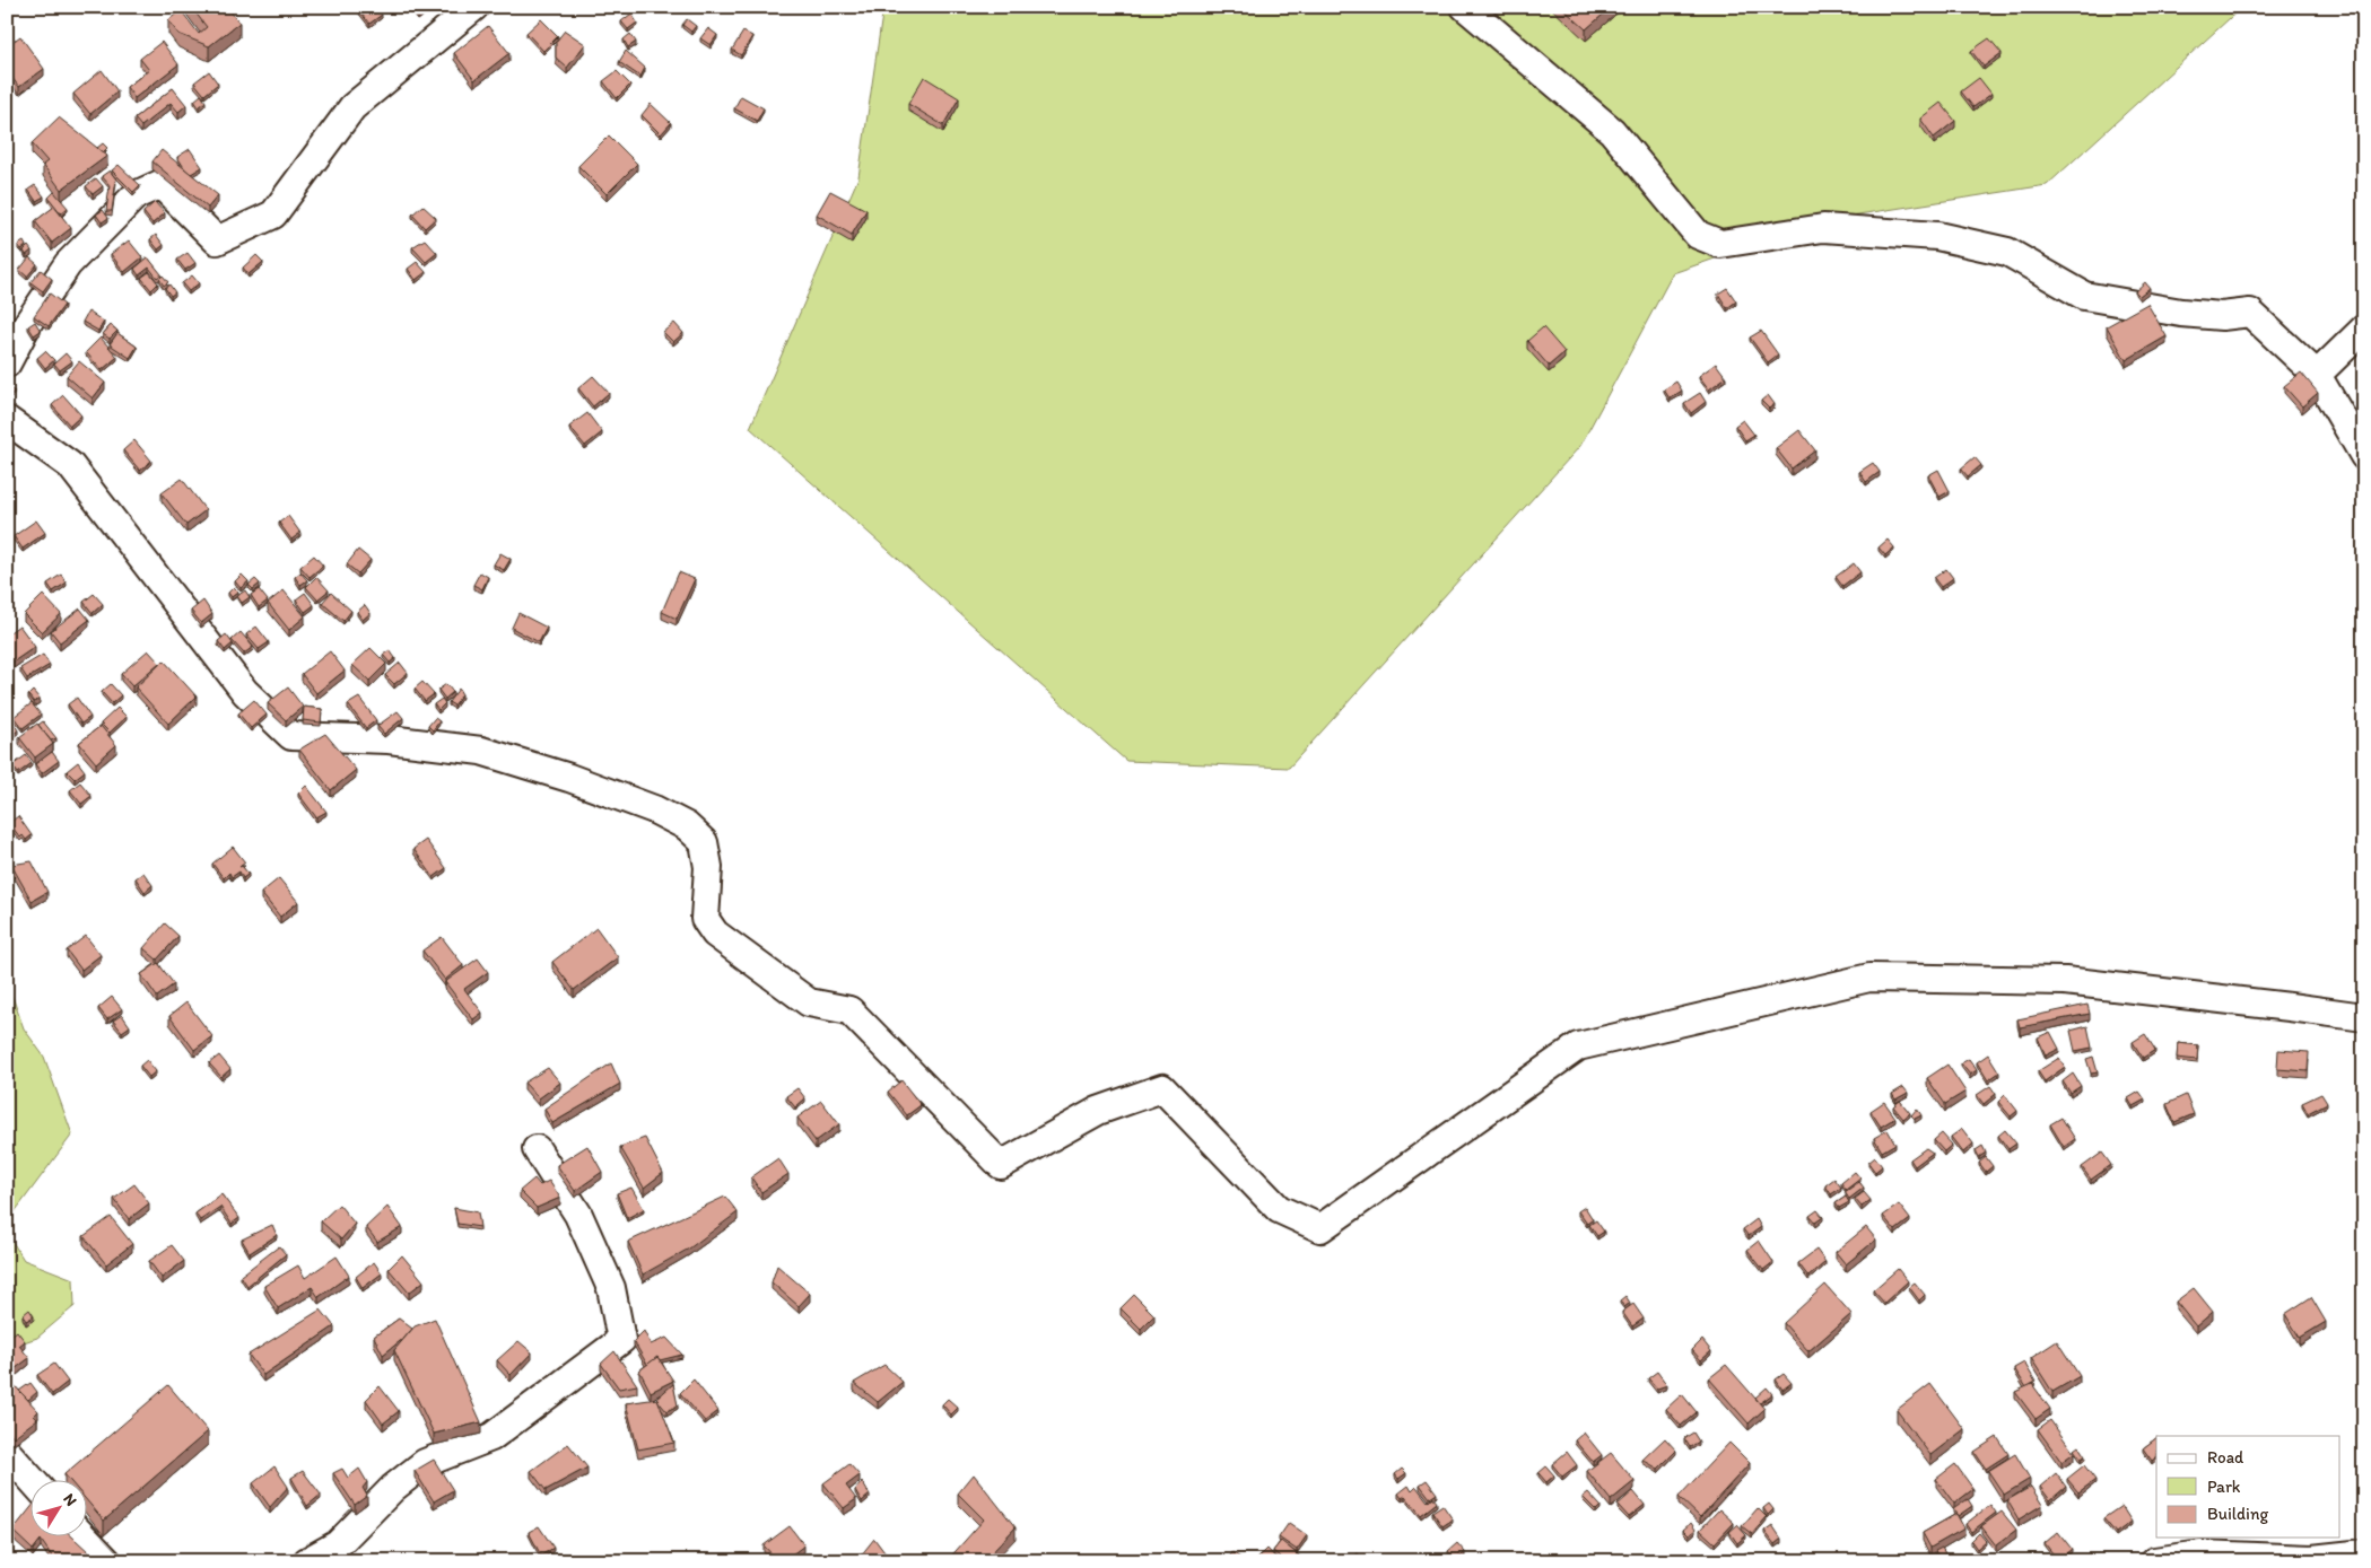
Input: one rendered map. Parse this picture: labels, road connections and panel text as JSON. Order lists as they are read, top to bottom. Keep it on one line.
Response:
{"legend":["Road","Park","Building"],"north":"top right"}
